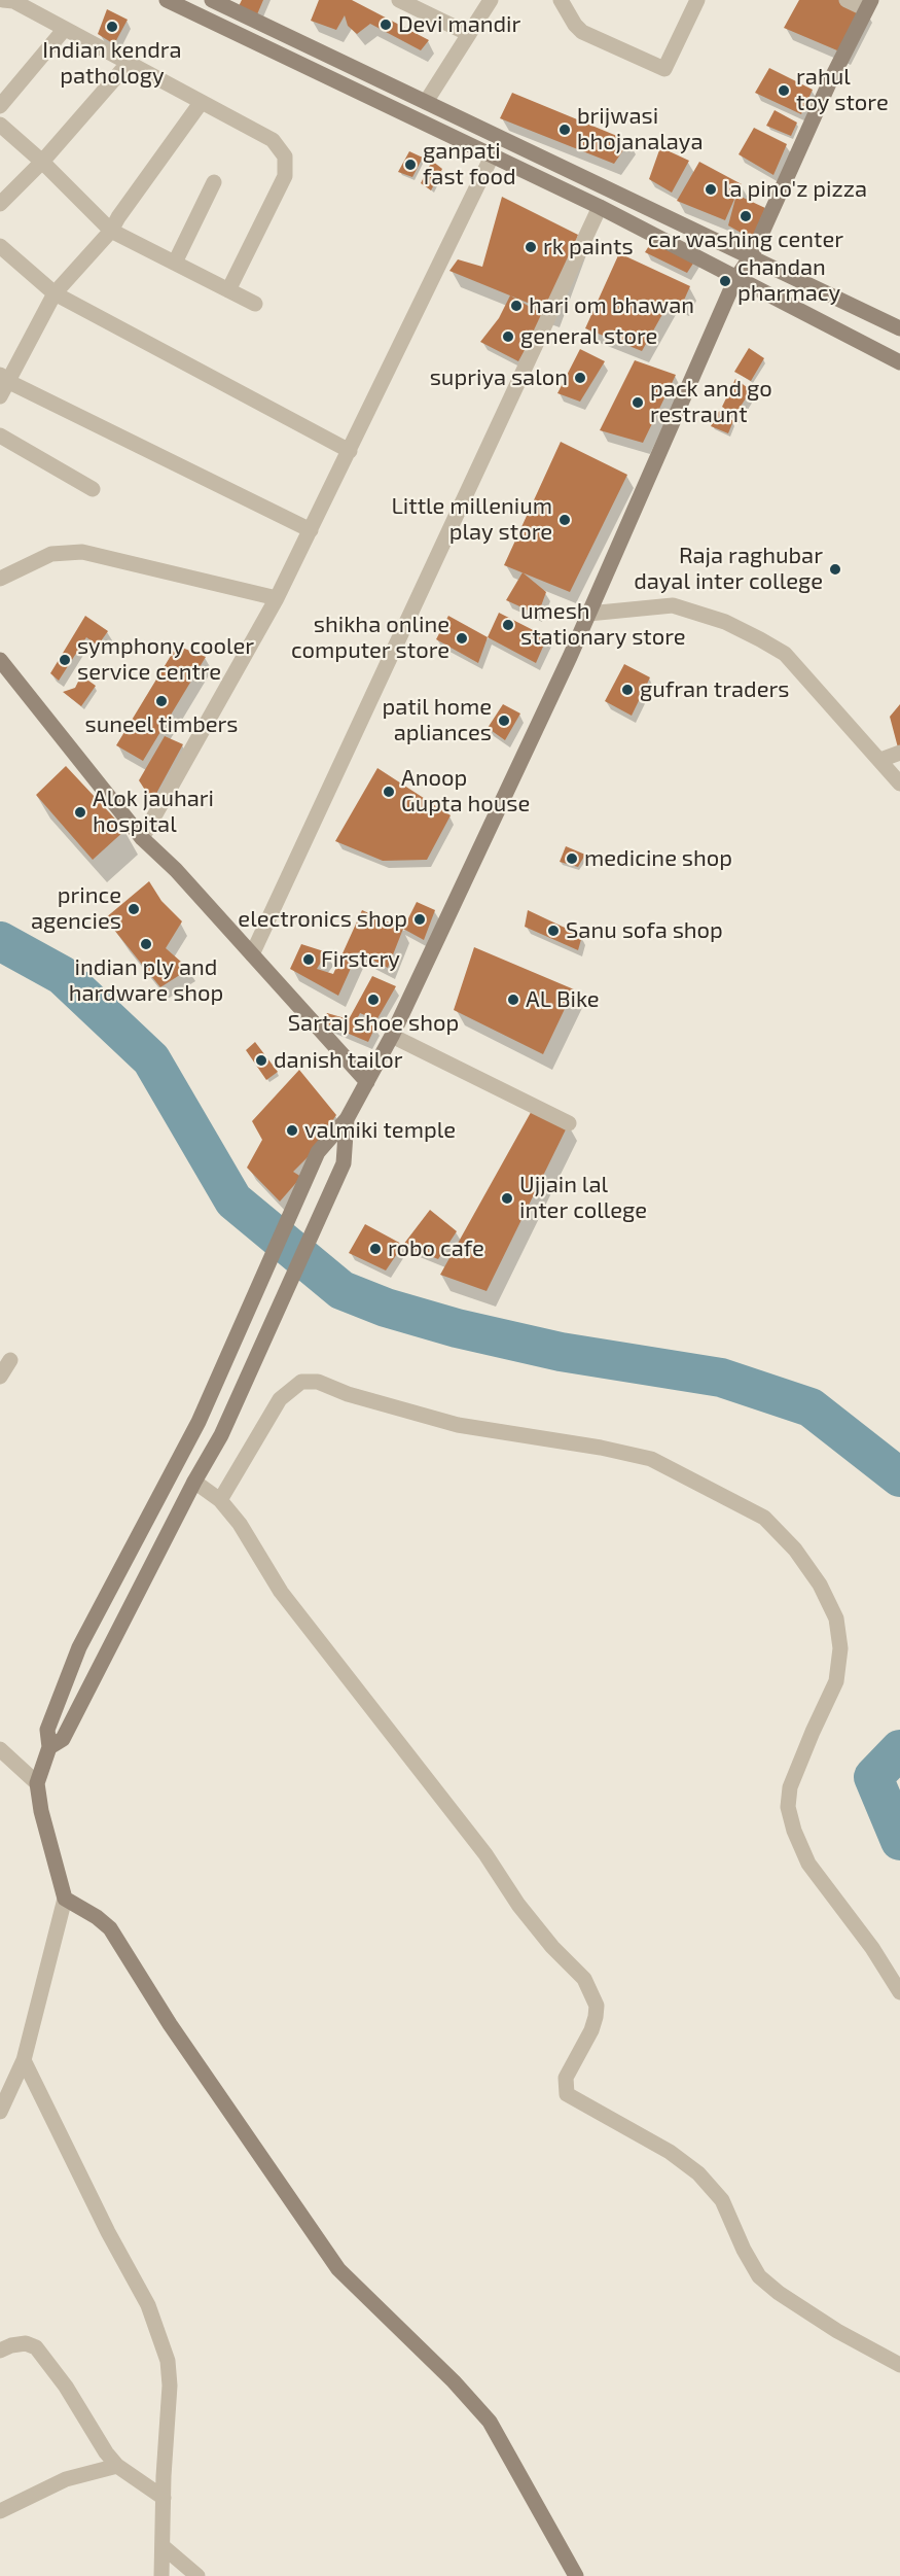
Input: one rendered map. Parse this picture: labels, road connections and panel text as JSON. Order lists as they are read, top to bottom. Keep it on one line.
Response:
{"places":["Devi mandir","Indian kendra pathology","rahul toy store","brijwasi bhojanalaya","ganpati fast food","la pino'z pizza","car washing center","rk paints","chandan pharmacy","hari om bhawan","general store","supriya salon","pack and go restraunt","Little millenium play store","Raja raghubar dayal inter college","umesh stationary store","shikha online computer store","symphony cooler service centre","gufran traders","suneel timbers","patil home apliances","Anoop Gupta house","Alok jauhari hospital","medicine shop","prince agencies","electronics shop","Sanu sofa shop","indian ply and hardware shop","Firstcry","Sartaj shoe shop","AL Bike","danish tailor","valmiki temple","Ujjain lal inter college","robo cafe"]}
